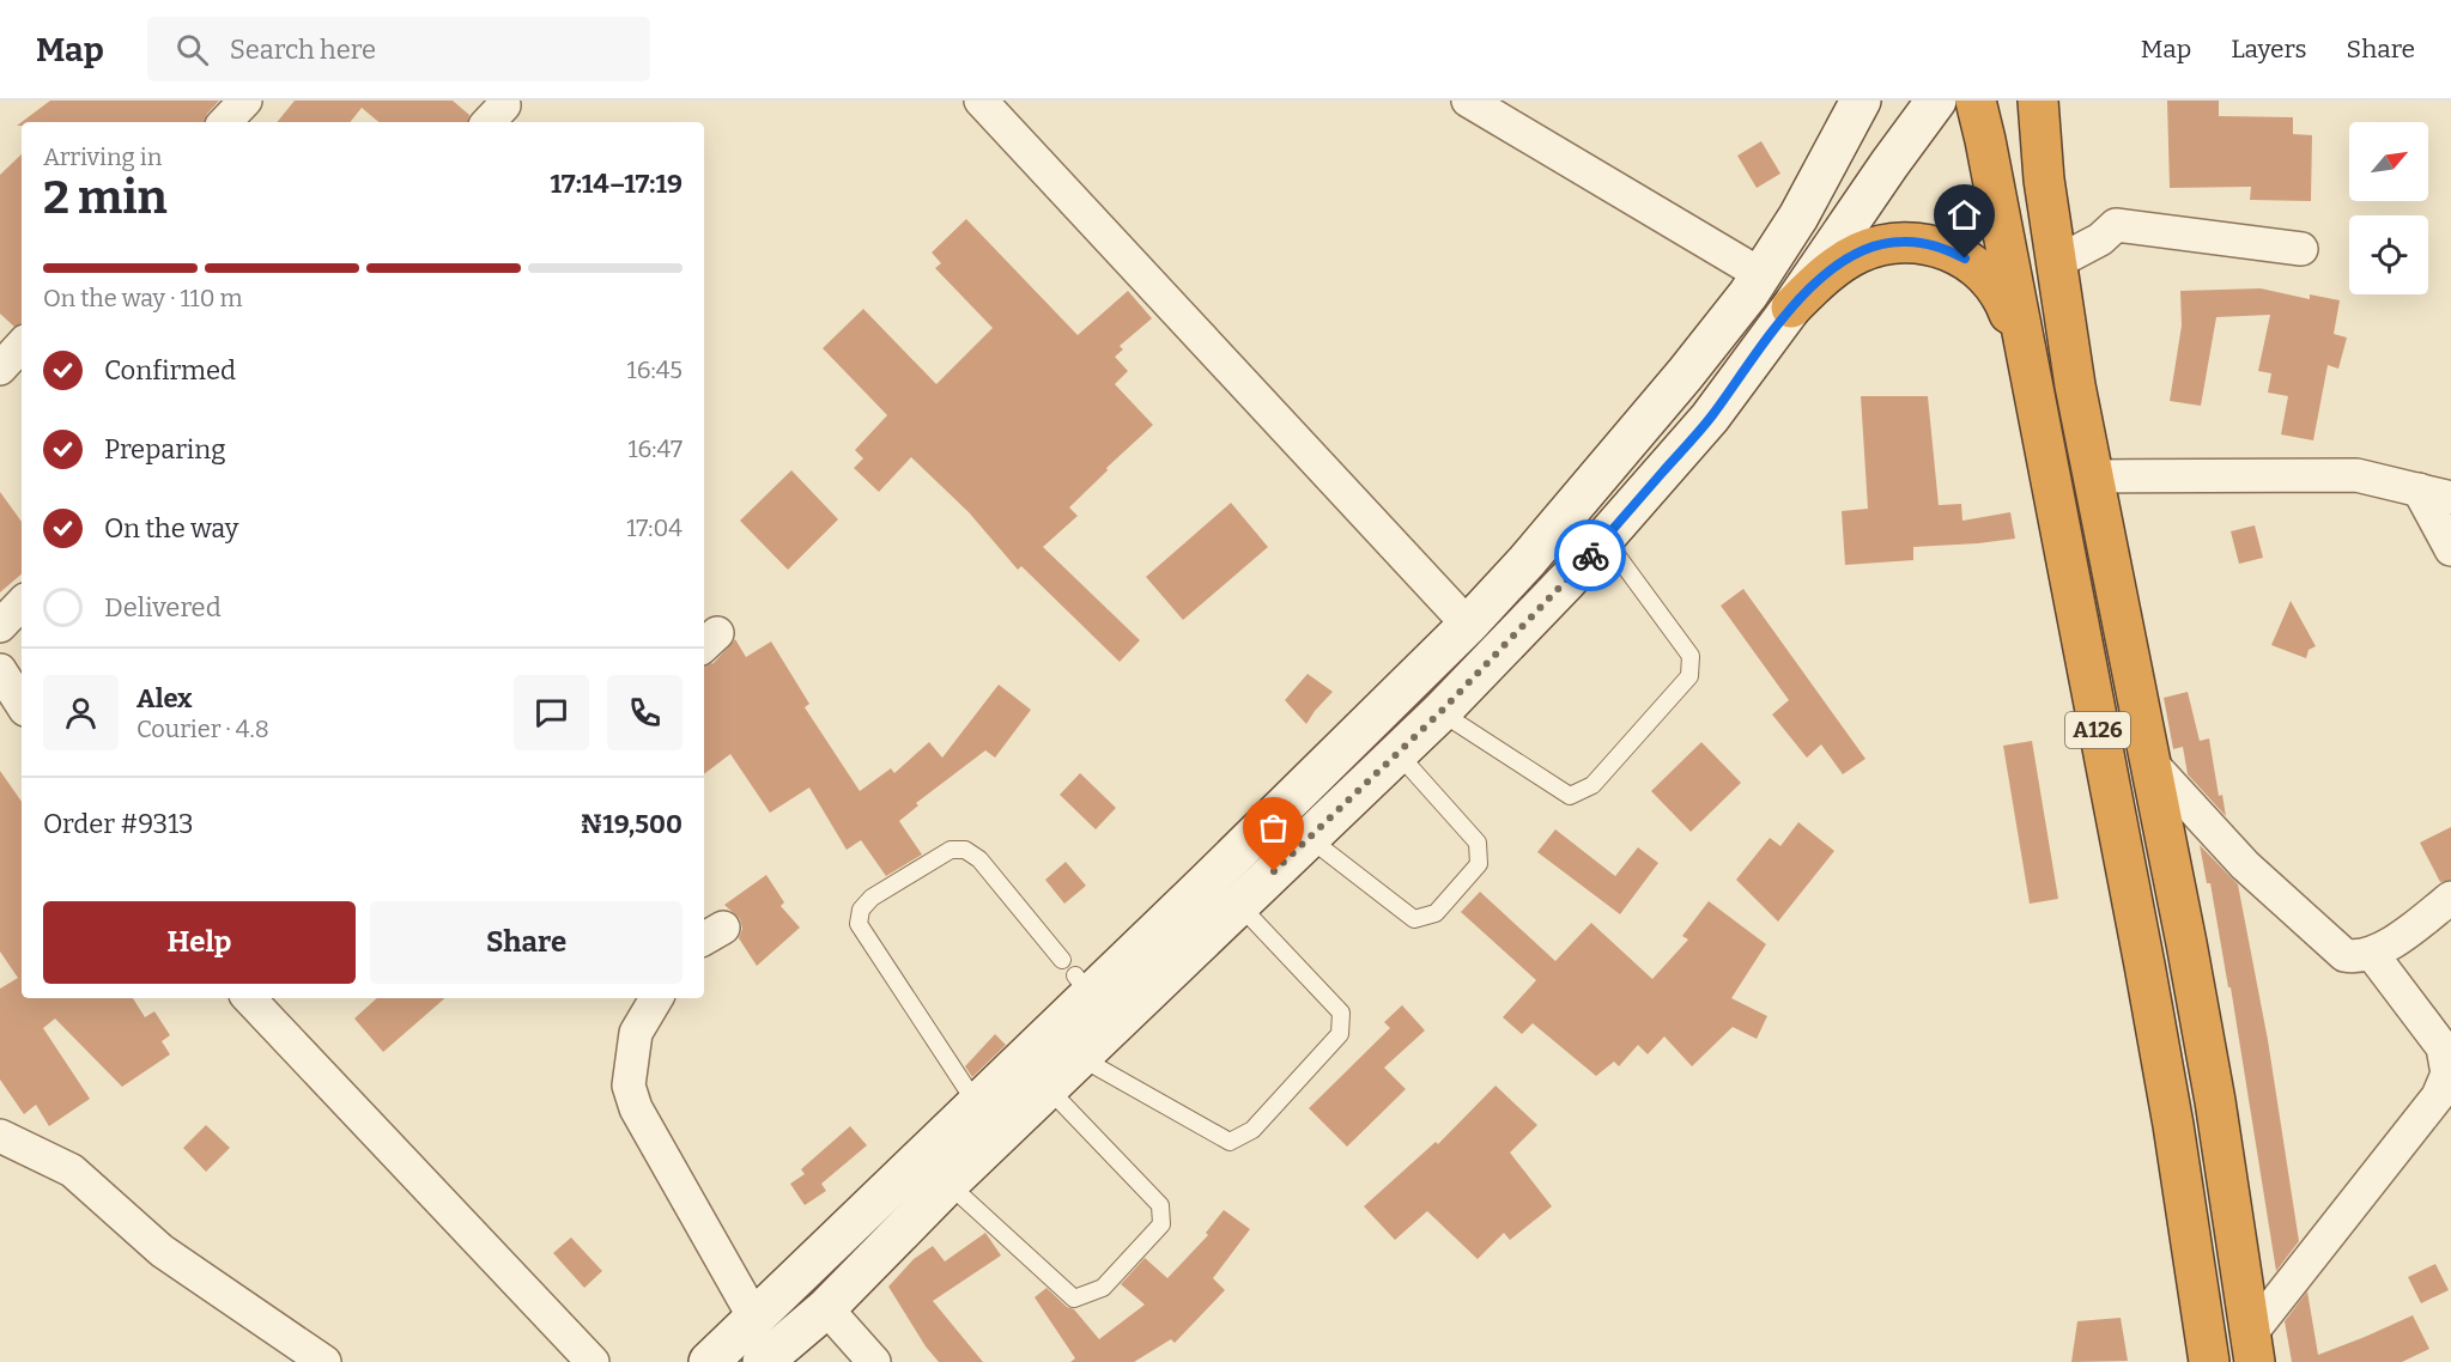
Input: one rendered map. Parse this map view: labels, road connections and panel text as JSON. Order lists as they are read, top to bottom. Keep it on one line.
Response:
{"streets":{"highway":["A126"]},"north":"top right","page":{"header":"Map","search":"Search here","nav":["Map","Layers","Share"],"heading":["2 min","Arriving in","17:14–17:19"],"panel":["Alex","Courier · 4.8","Order #9313","₦19,500"],"bar":"On the way · 110 m","list":[["Confirmed","16:45"],["Preparing","16:47"],["On the way","17:04"],"Delivered"],"buttons":["Help","Share"]}}
